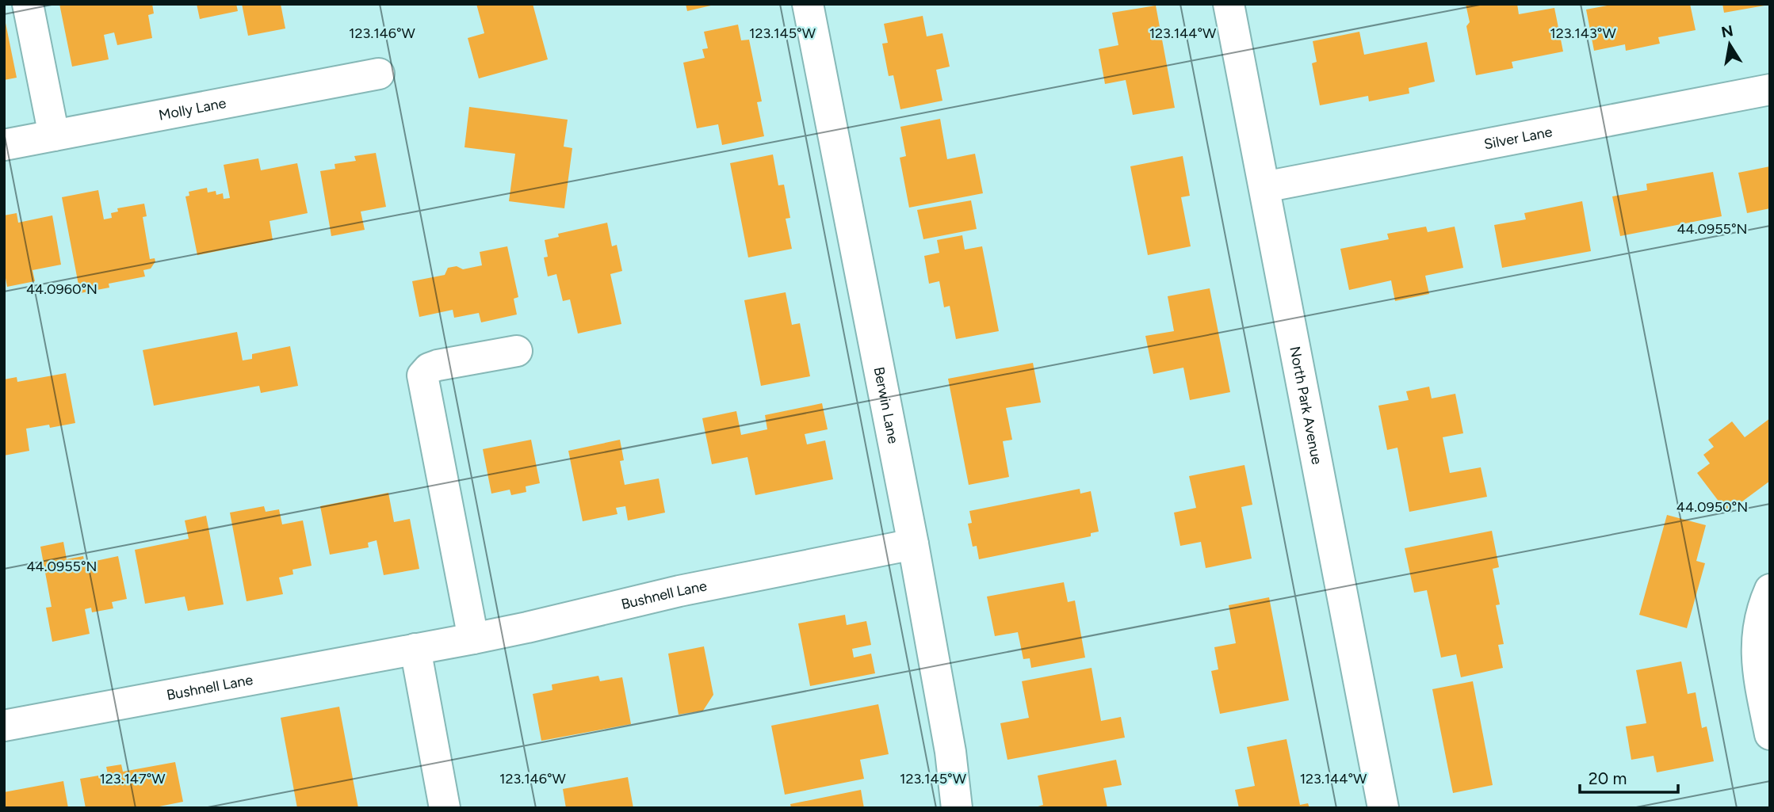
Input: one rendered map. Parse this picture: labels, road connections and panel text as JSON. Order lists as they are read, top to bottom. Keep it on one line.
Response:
{"streets":{"street":["Molly Lane","Silver Lane","Berwin Lane","North Park Avenue","Bushnell Lane"]},"crossings":[["Silver Lane","North Park Avenue"],["Berwin Lane","Bushnell Lane"]],"scale_bar":"20 m","north":"top","coordinates":["123.146°W","123.145°W","123.144°W","123.143°W","44.0955°N","44.0960°N","44.0950°N","123.147°W"]}
